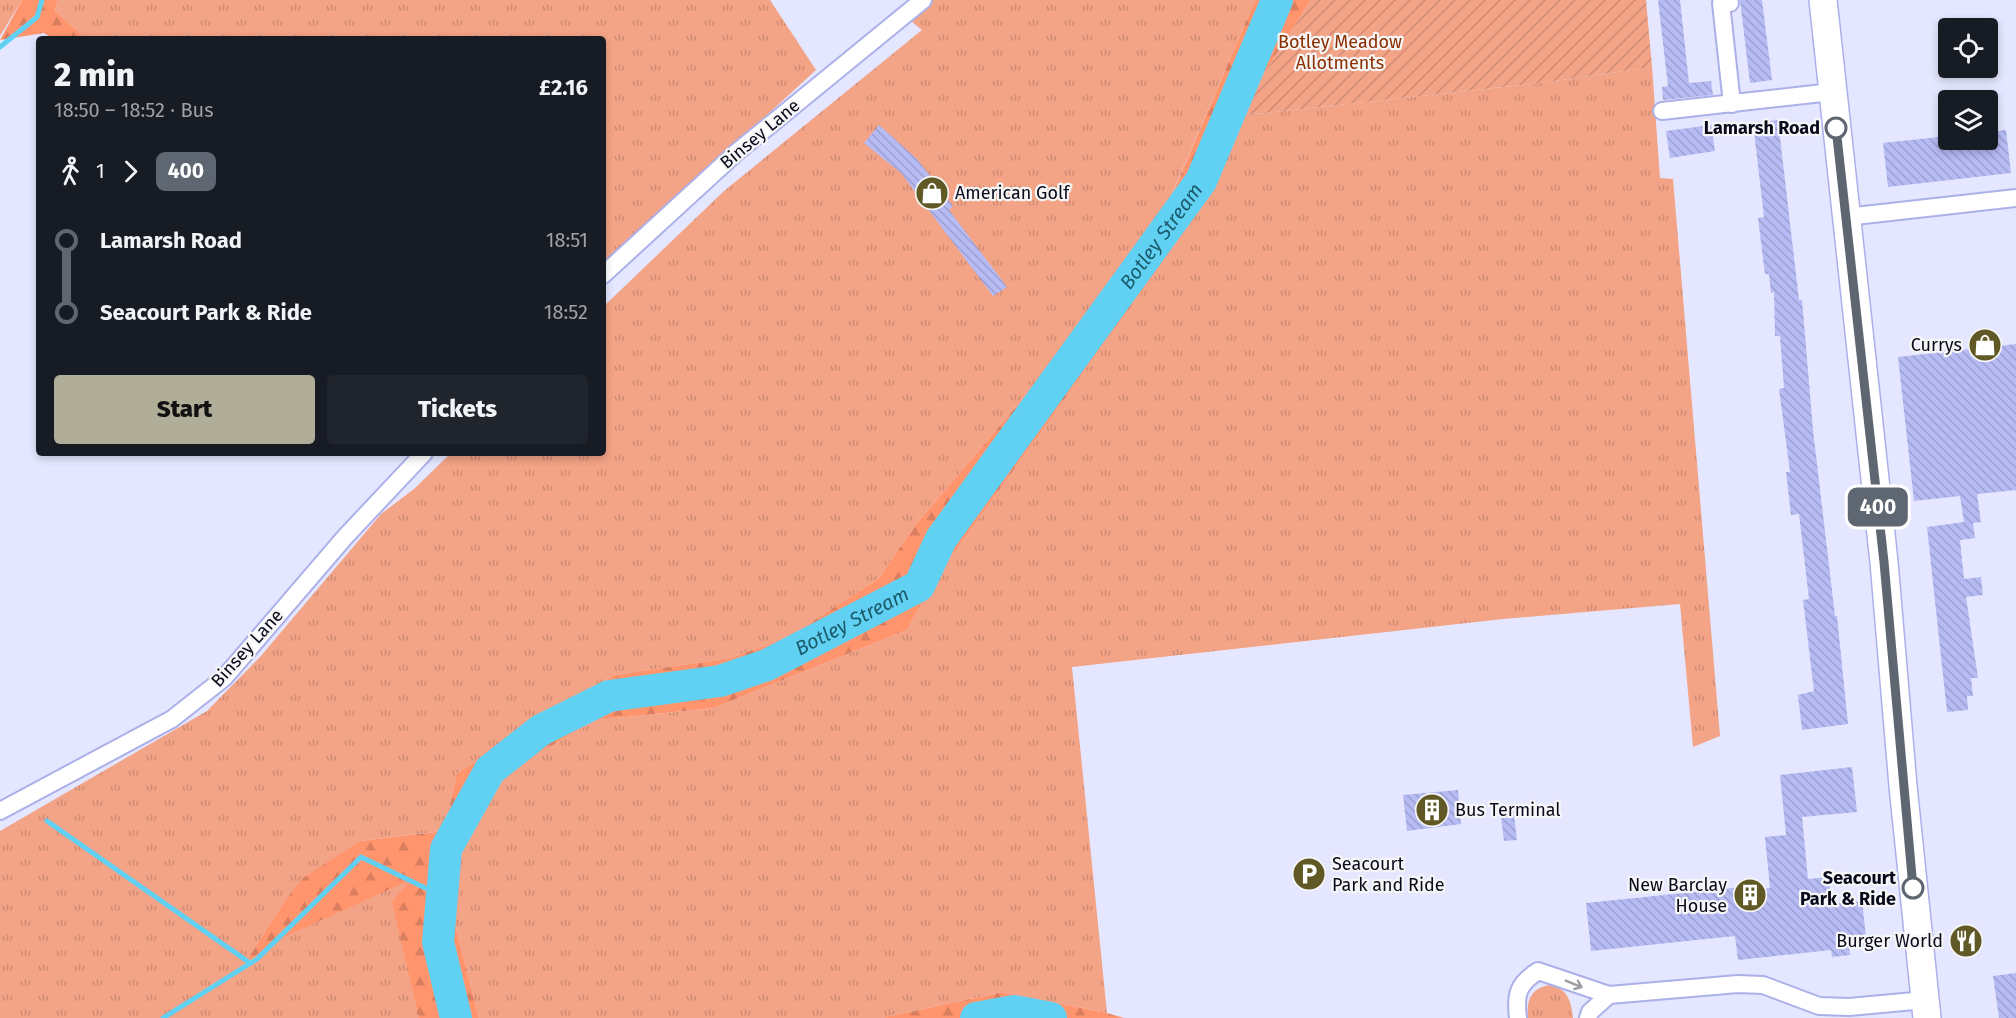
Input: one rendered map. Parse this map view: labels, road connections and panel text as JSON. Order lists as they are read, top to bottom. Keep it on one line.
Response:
{"streets":{"street":["Binsey Lane"]},"water":["Botley Stream"],"parks":["Botley Meadow Allotments"],"places":{"other":["Lamarsh Road","Seacourt Park & Ride"],"shop":["American Golf","Currys"],"building":["Bus Terminal","New Barclay House"],"parking":["Seacourt Park and Ride"],"restaurant":["Burger World"]},"lines":["bus line 400"],"page":{"on_map":"400","heading":["2 min","18:50 – 18:52 · Bus","£2.16"],"legs":["1","400"],"list":[{"name":"Lamarsh Road","value":"18:51"},{"name":"Seacourt Park & Ride","value":"18:52"}],"buttons":["Start","Tickets"]}}
